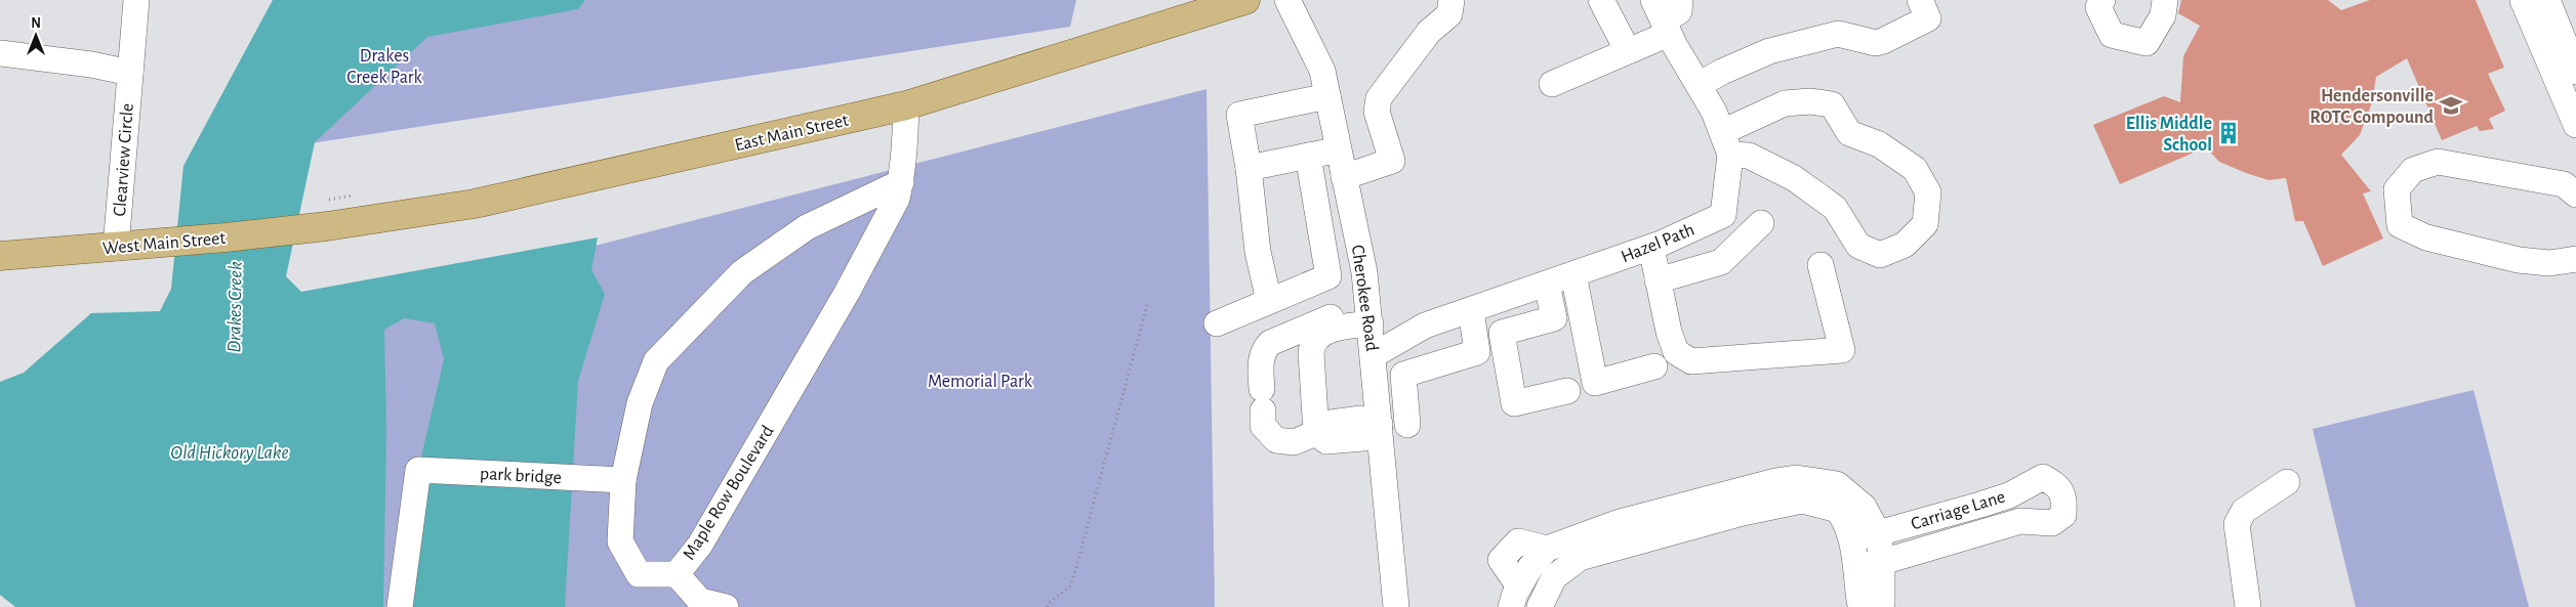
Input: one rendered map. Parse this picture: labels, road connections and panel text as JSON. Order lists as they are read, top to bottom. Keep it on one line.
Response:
{"streets":{"main road":["East Main Street","West Main Street"],"street":["Clearview Circle","Hazel Path","Cherokee Road","park bridge","Maple Row Boulevard","Carriage Lane"]},"crossings":[["East Main Street","West Main Street"],["East Main Street","Maple Row Boulevard"],["Clearview Circle","West Main Street"],["Hazel Path","Cherokee Road"],["park bridge","Maple Row Boulevard"]],"water":["Drakes Creek","Old Hickory Lake"],"parks":["Drakes Creek Park","Memorial Park"],"places":{"school or university":["Hendersonville ROTC Compound"],"building":["Ellis Middle School"]},"north":"top"}
